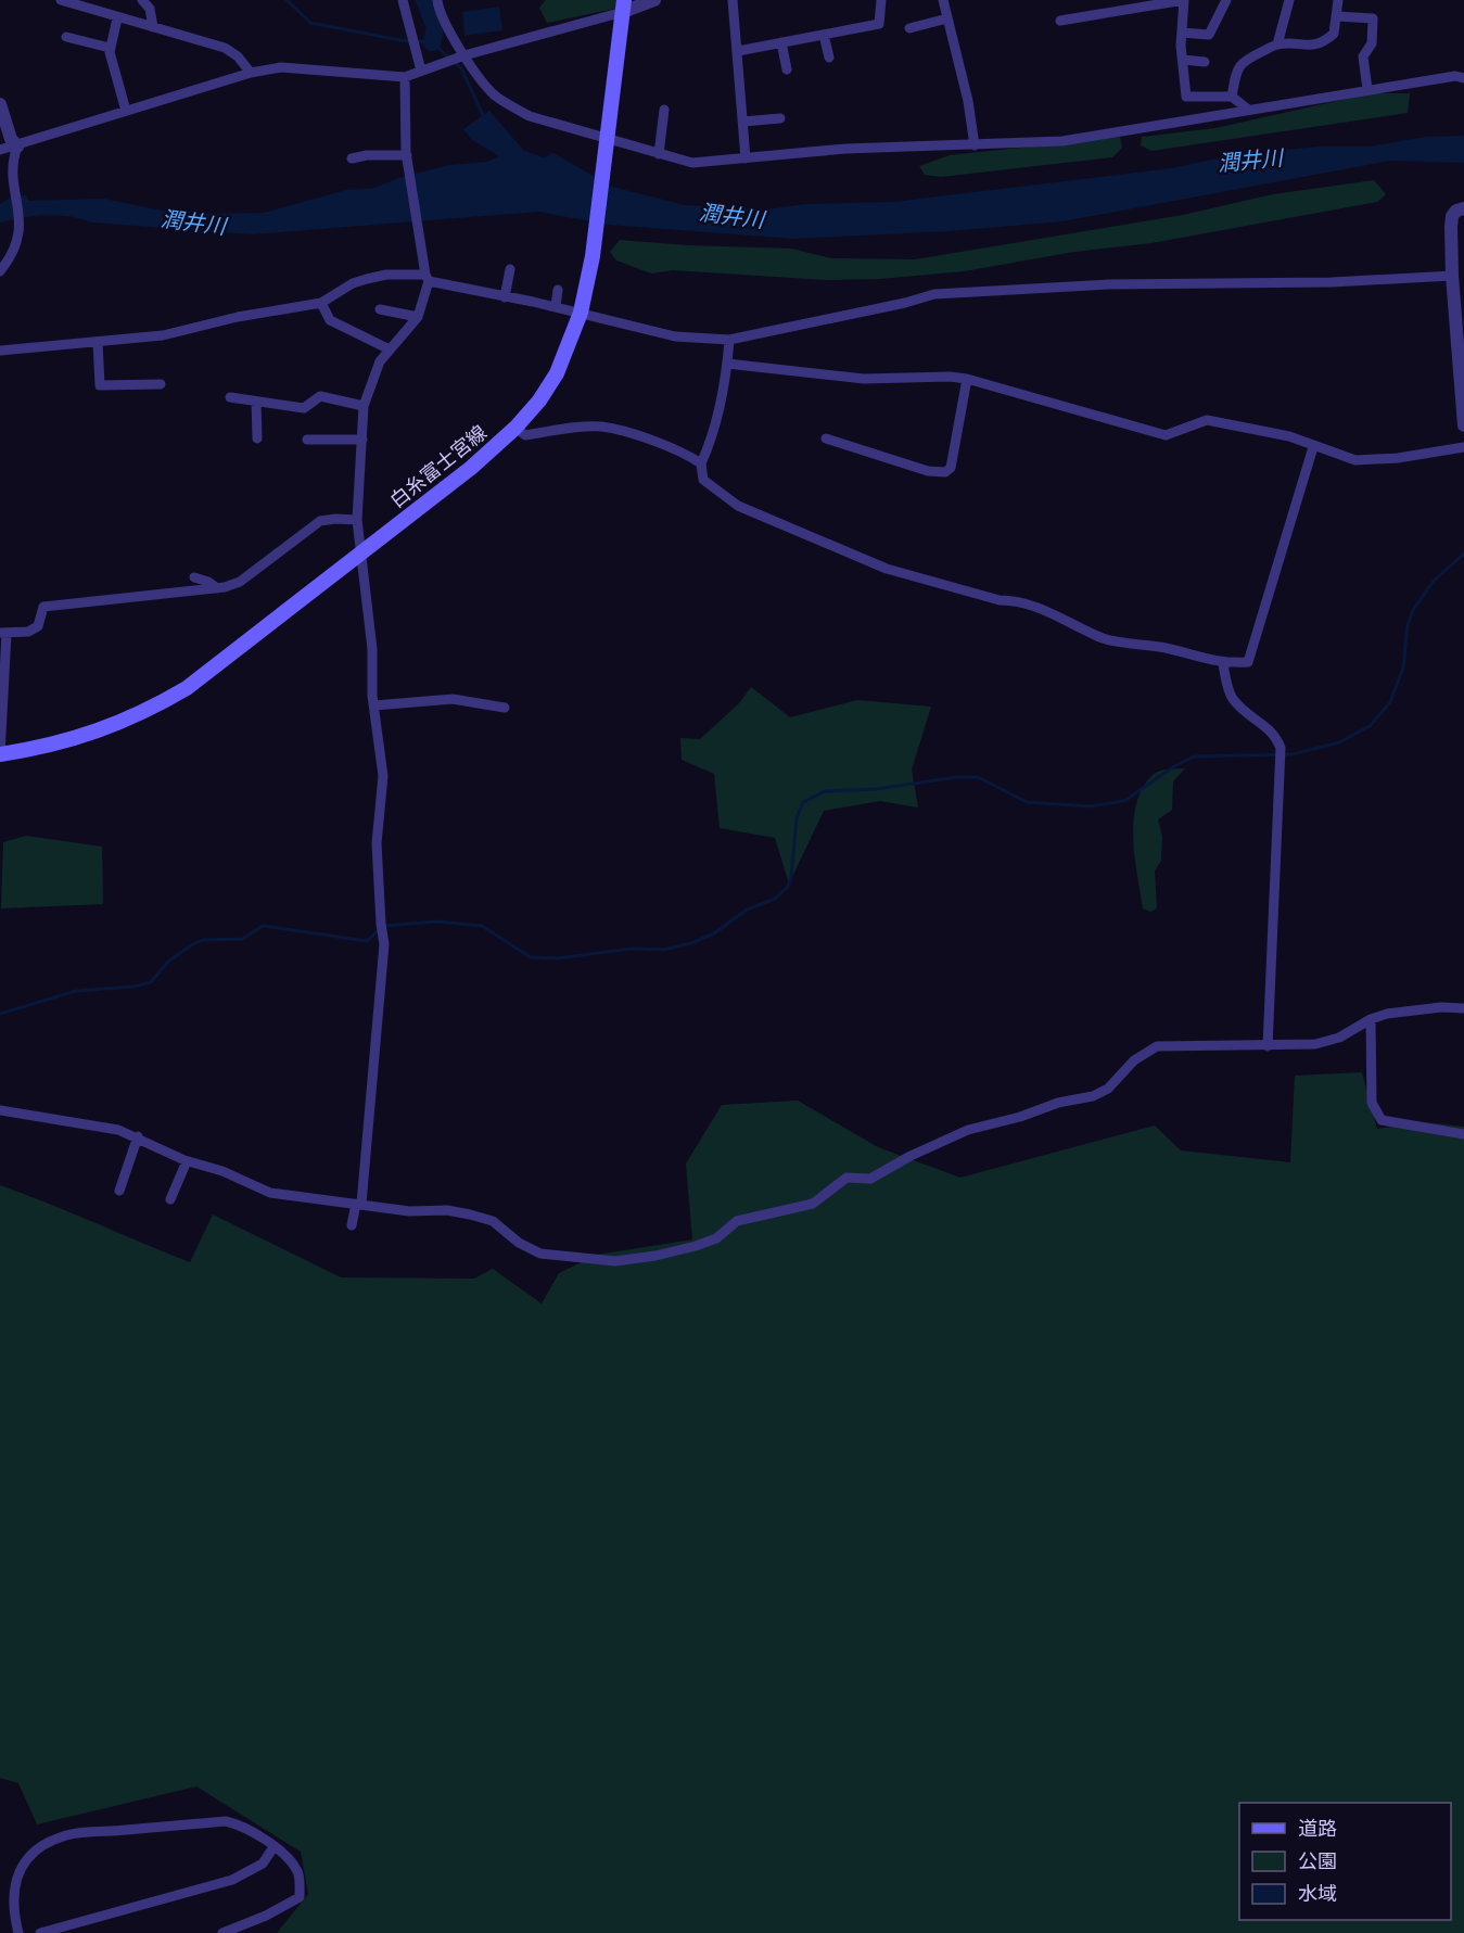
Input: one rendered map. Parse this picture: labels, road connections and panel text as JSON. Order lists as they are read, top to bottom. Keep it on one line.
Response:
{"streets":{"main road":["白糸富士宮線"]},"water":["潤井川"],"legend":["道路","公園","水域"]}
